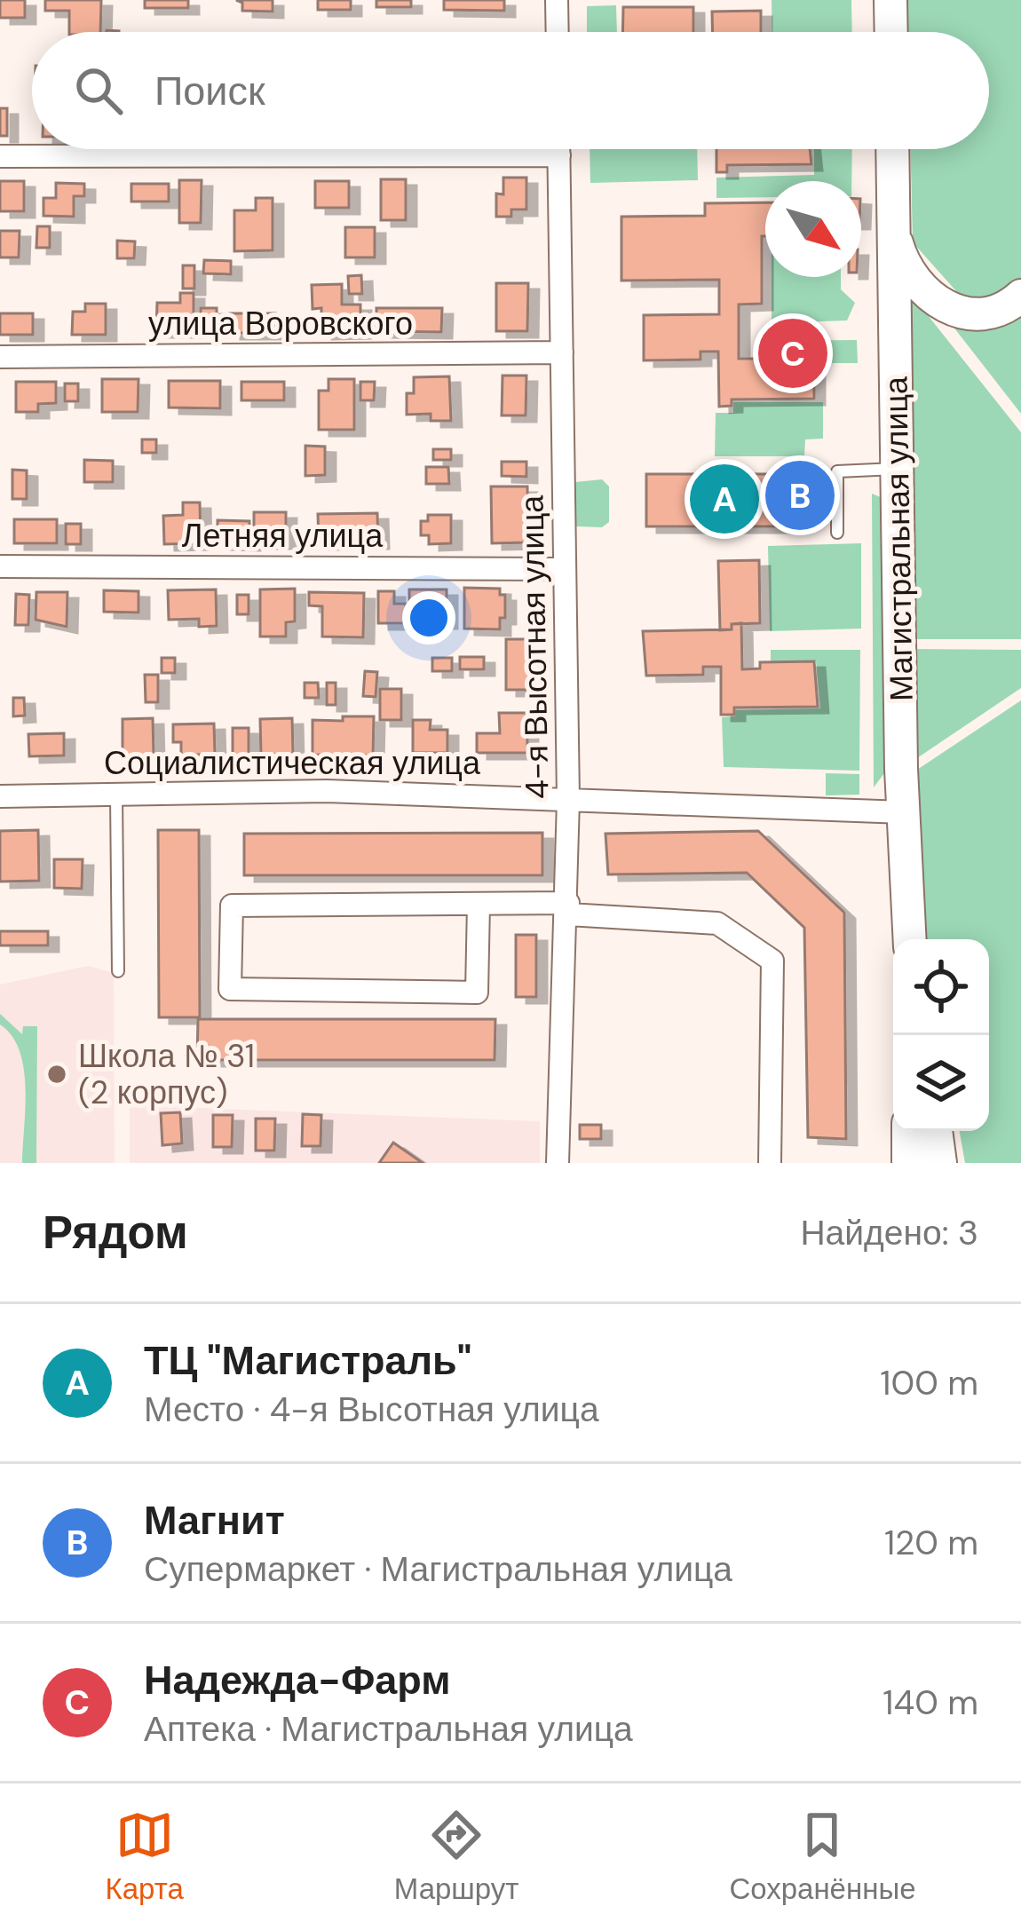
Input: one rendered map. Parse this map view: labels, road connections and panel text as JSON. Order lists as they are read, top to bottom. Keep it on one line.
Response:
{"streets":{"main road":["Магистральная улица"],"street":["улица Воровского","Летняя улица","4-я Высотная улица","Социалистическая улица"]},"crossings":[["улица Воровского","4-я Высотная улица"],["Летняя улица","4-я Высотная улица"],["Магистральная улица","Социалистическая улица"],["4-я Высотная улица","Социалистическая улица"]],"places":["Школа № 31 (2 корпус)"],"north":"bottom right","page":{"search":"Поиск","pins":["C","B","A"],"heading":["Рядом","Найдено: 3"],"list":[{"mark":"A","name":"ТЦ \"Магистраль\"","note":"Место · 4-я Высотная улица","value":"100 m"},{"mark":"B","name":"Магнит","note":"Супермаркет · Магистральная улица","value":"120 m"},{"mark":"C","name":"Надежда-Фарм","note":"Аптека · Магистральная улица","value":"140 m"}],"nav":["Карта","Маршрут","Сохранённые"]}}
